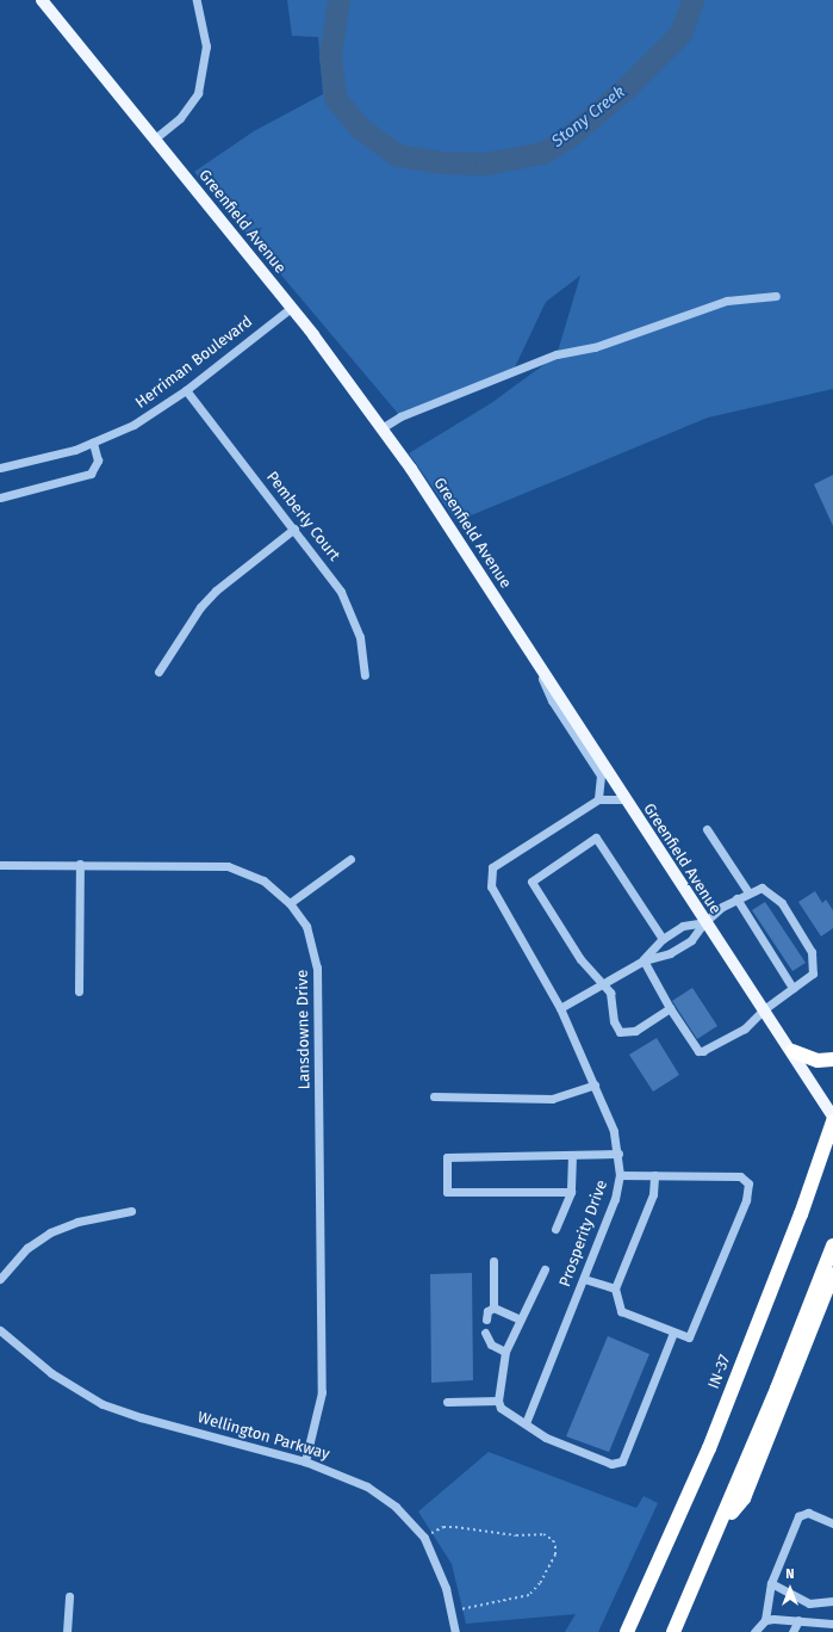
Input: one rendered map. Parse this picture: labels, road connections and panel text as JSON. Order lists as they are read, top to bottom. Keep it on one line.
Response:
{"streets":{"highway":["IN-37"],"main road":["Greenfield Avenue"],"street":["Herriman Boulevard","Pemberly Court","Lansdowne Drive","Prosperity Drive","Wellington Parkway"]},"crossings":[["Greenfield Avenue","Herriman Boulevard"],["Herriman Boulevard","Pemberly Court"],["Lansdowne Drive","Wellington Parkway"]],"water":["Stony Creek"],"north":"top"}
